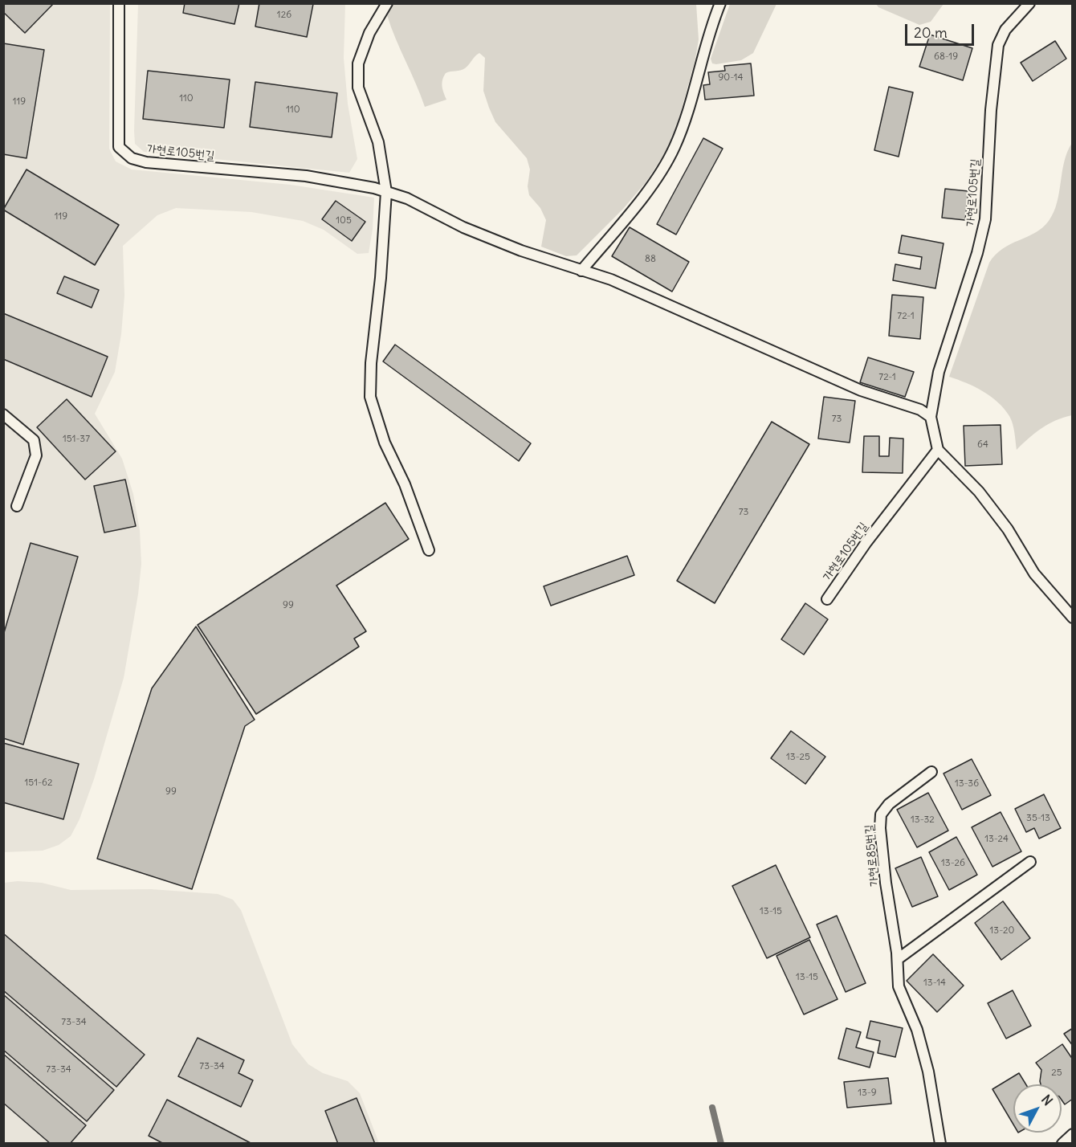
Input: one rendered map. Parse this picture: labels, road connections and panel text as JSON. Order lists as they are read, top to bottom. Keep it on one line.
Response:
{"streets":{"lane":["가현로105번길","가현로85번길"]},"house_numbers":["126","68-19","90-14","110","119","110","119","105","88","72-1","72-1","73","151-37","64","73","99","13-25","151-62","13-36","99","35-13","13-32","13-24","13-26","13-15","13-20","13-15","13-14","73-34","73-34","73-34","25","13-9"],"scale_bar":"20 m","north":"top right"}
